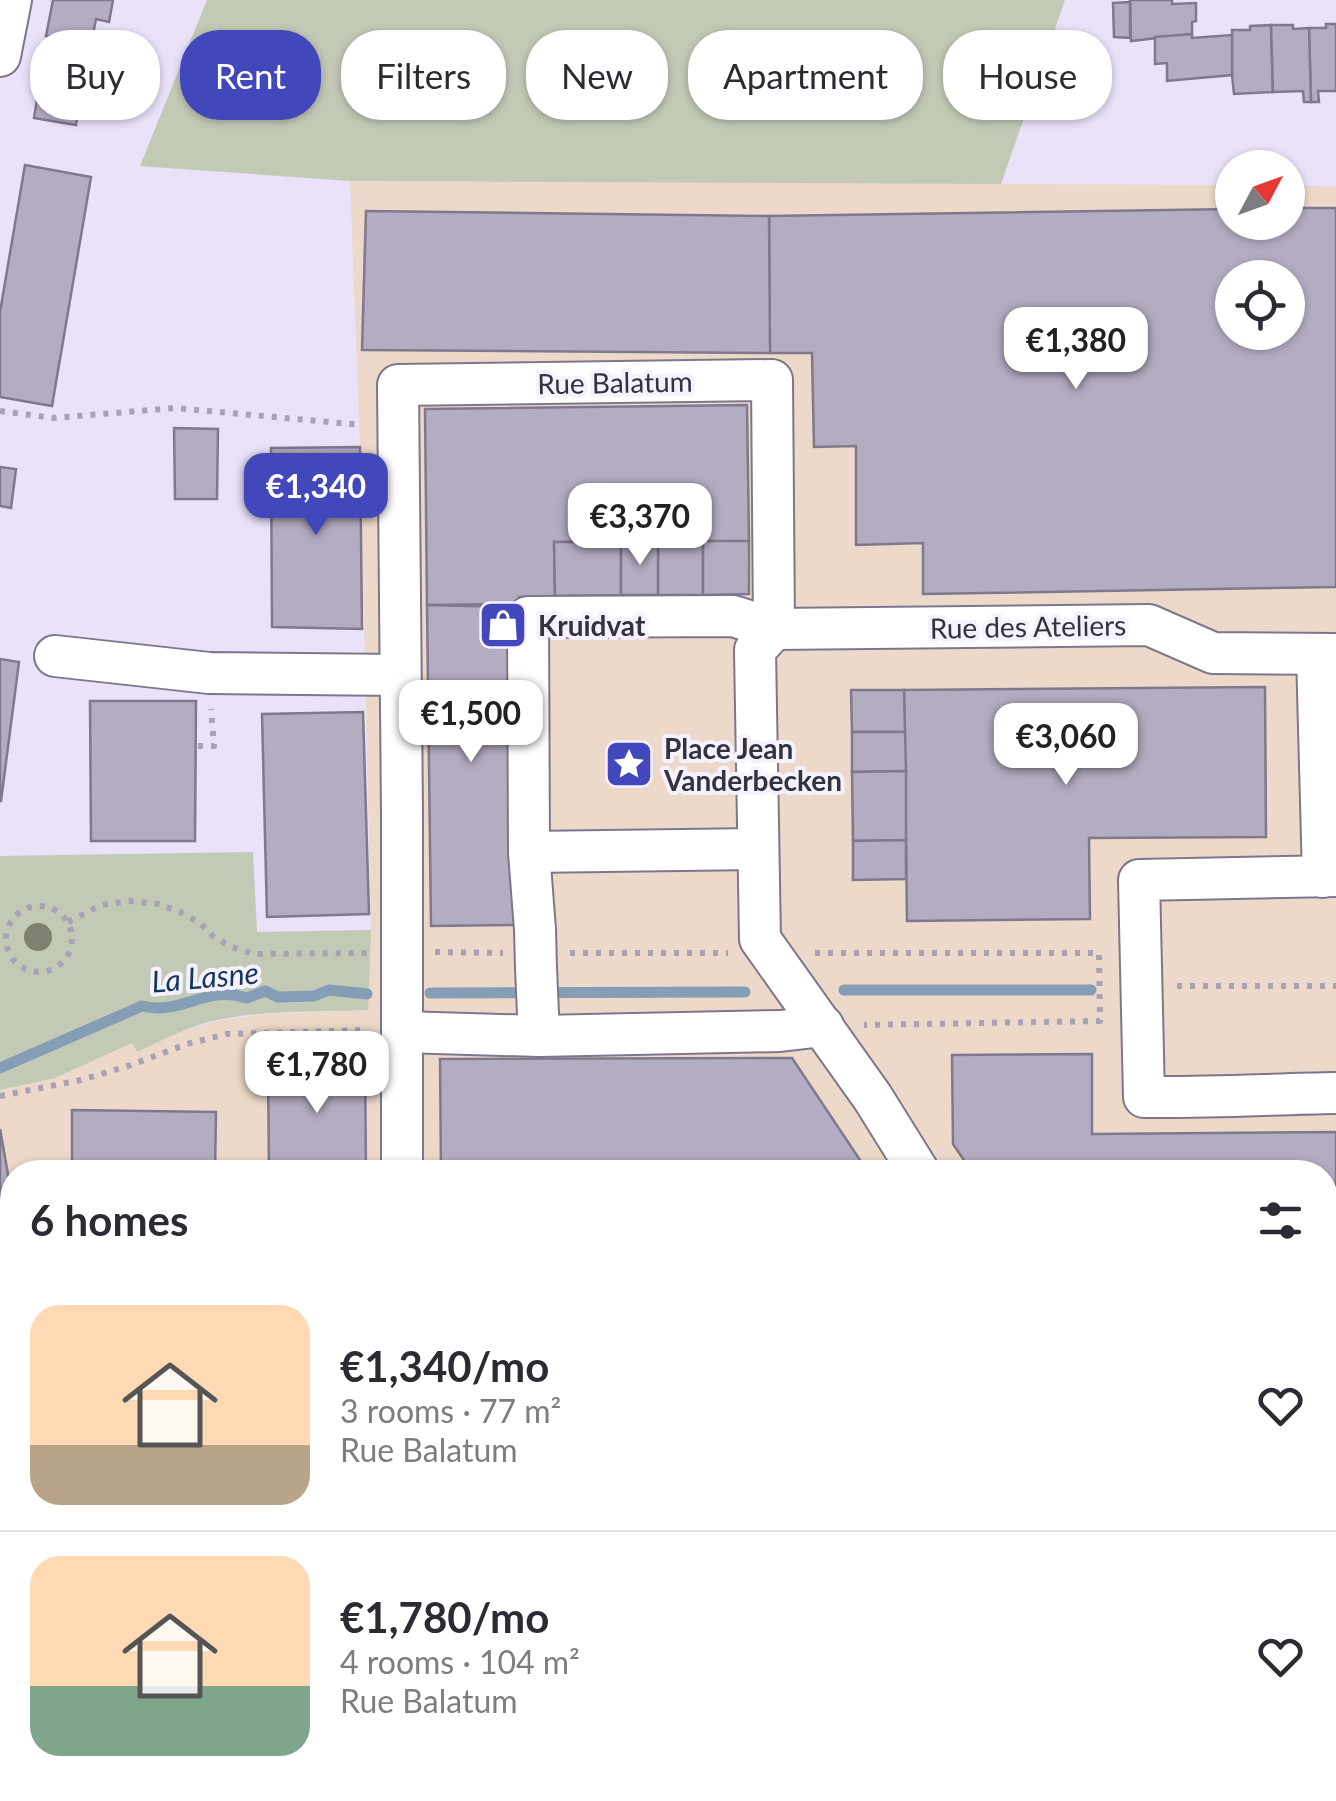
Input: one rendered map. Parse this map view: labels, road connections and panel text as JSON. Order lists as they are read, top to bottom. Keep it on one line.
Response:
{"streets":{"street":["Rue Balatum","Rue des Ateliers"]},"crossings":[["Rue Balatum","Rue des Ateliers"]],"water":["La Lasne"],"places":{"shop":["Kruidvat"],"place":["Place Jean Vanderbecken"]},"north":"top right","page":{"chip":["Buy","Rent","Filters","New","Apartment","House"],"price":["€1,380","€1,340","€3,370","€1,500","€3,060","€1,780"],"heading":"6 homes","list":[{"name":"€1,340/mo","note":"3 rooms · 77 m² · Rue Balatum"},{"name":"€1,780/mo","note":"4 rooms · 104 m² · Rue Balatum"}]}}
